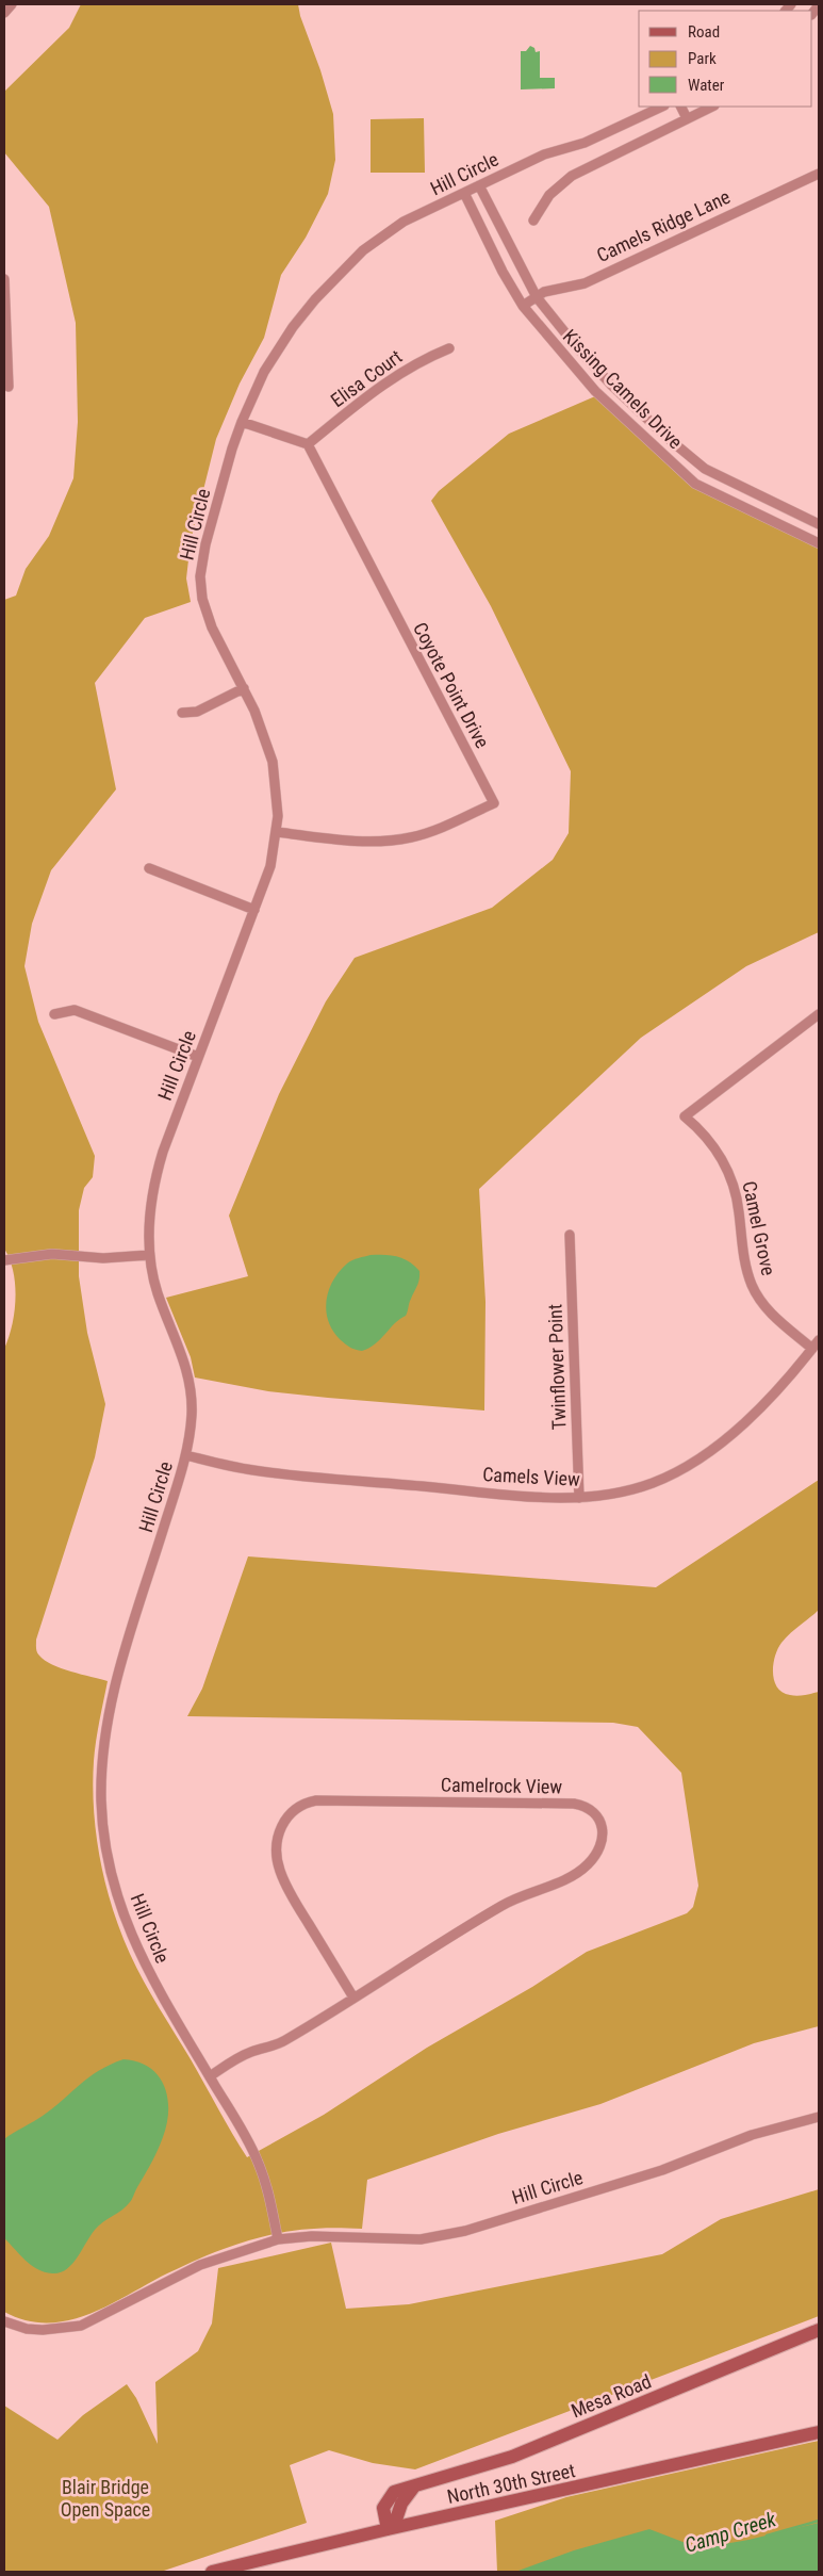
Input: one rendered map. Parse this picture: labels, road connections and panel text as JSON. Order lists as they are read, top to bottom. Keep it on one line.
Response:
{"streets":{"main road":["Mesa Road","North 30th Street"],"street":["Hill Circle","Camels Ridge Lane","Elisa Court","Kissing Camels Drive","Coyote Point Drive","Camel Grove","Twinflower Point","Camels View","Camelrock View"]},"crossings":[["Hill Circle","Kissing Camels Drive"],["Hill Circle","Coyote Point Drive"],["Hill Circle","Camels View"],["Hill Circle","Camelrock View"],["Camels Ridge Lane","Kissing Camels Drive"],["Elisa Court","Coyote Point Drive"],["Camel Grove","Camels View"],["Twinflower Point","Camels View"],["Mesa Road","North 30th Street"]],"water":["Camp Creek"],"parks":["Blair Bridge Open Space"],"legend":["Road","Park","Water"]}
